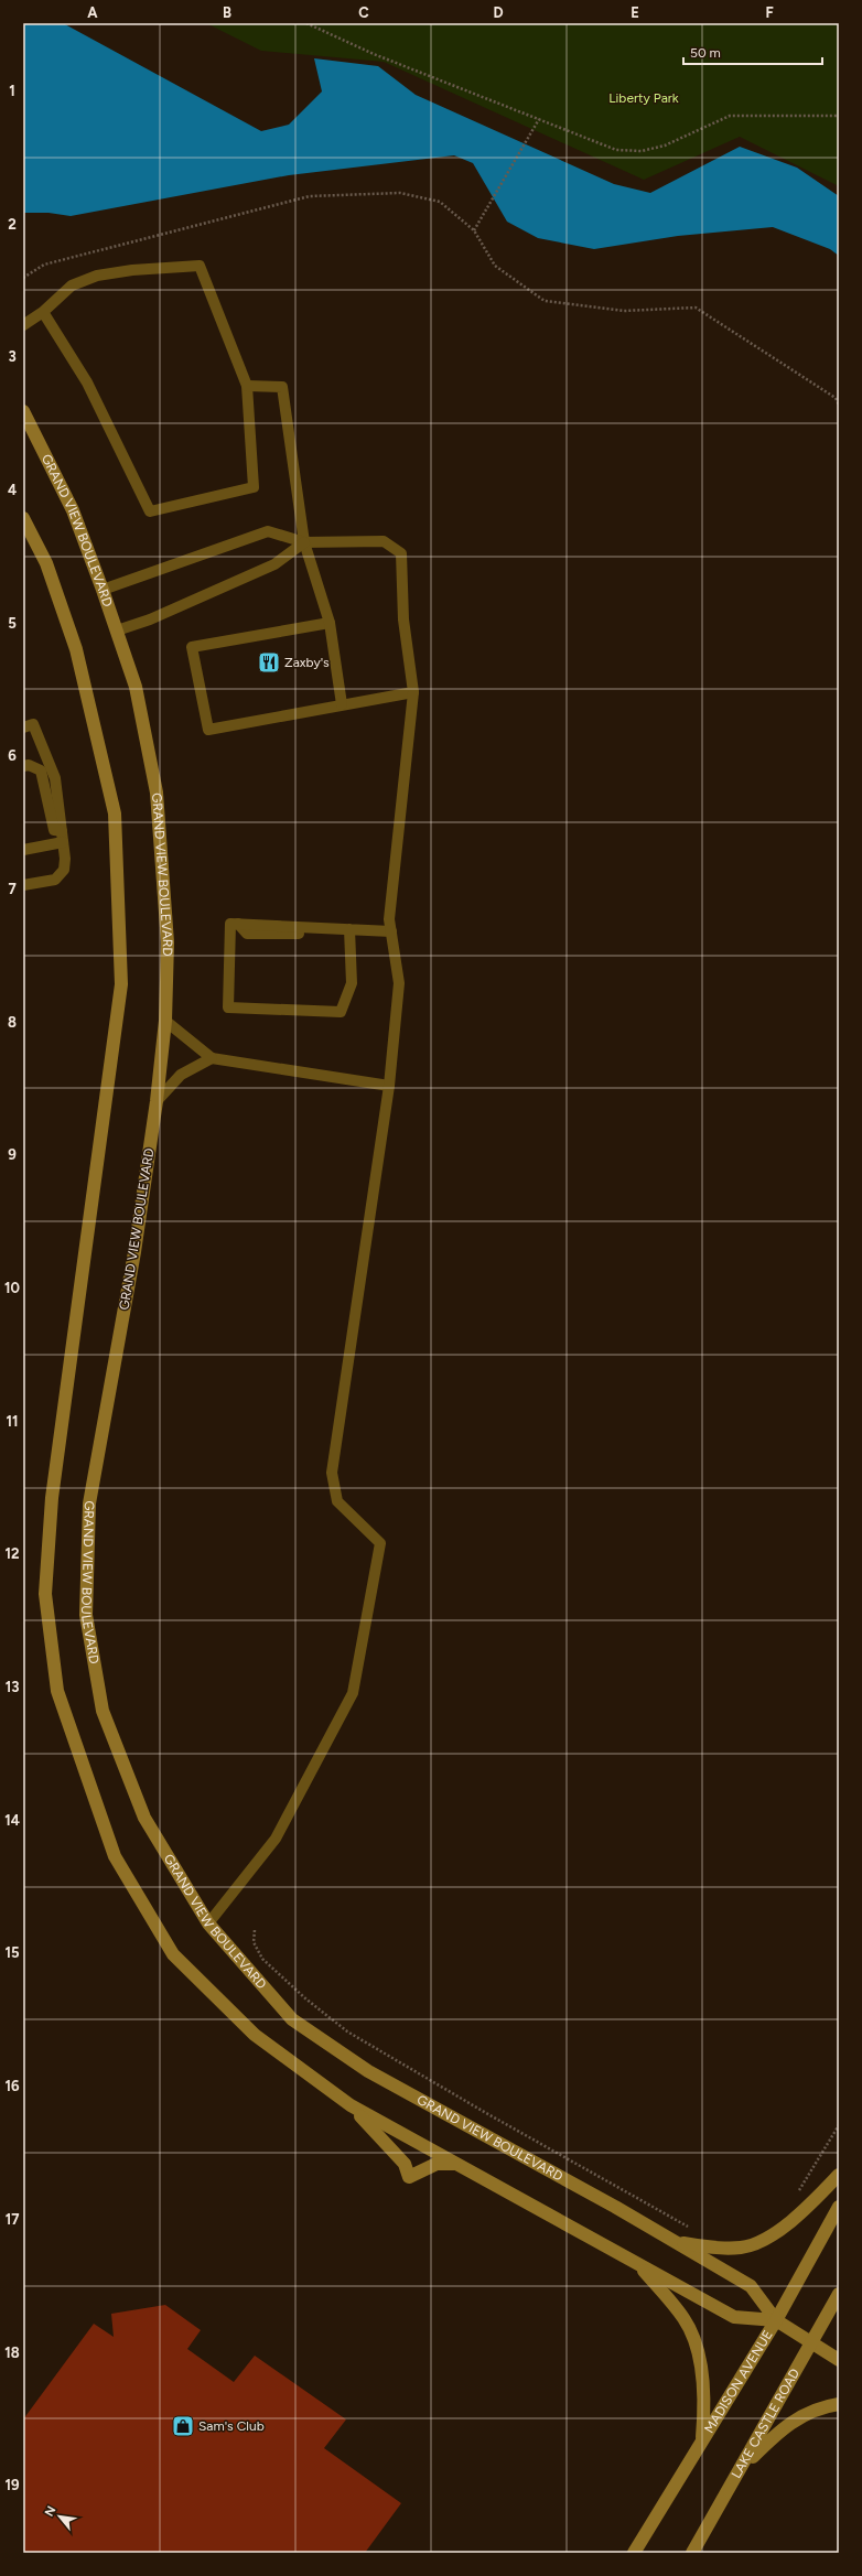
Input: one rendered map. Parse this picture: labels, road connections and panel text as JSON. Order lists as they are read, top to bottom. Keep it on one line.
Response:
{"streets":{"main road":["GRAND VIEW BOULEVARD","MADISON AVENUE","LAKE CASTLE ROAD"]},"crossings":[["GRAND VIEW BOULEVARD","MADISON AVENUE"],["GRAND VIEW BOULEVARD","LAKE CASTLE ROAD"]],"parks":["Liberty Park"],"places":{"restaurant":["Zaxby's"],"shop":["Sam's Club"]},"scale_bar":"50 m","north":"top left","grid":{"columns":["A","B","C","D","E","F"],"rows":["1","2","3","4","5","6","7","8","9","10","11","12","13","14","15","16","17","18","19"]}}
